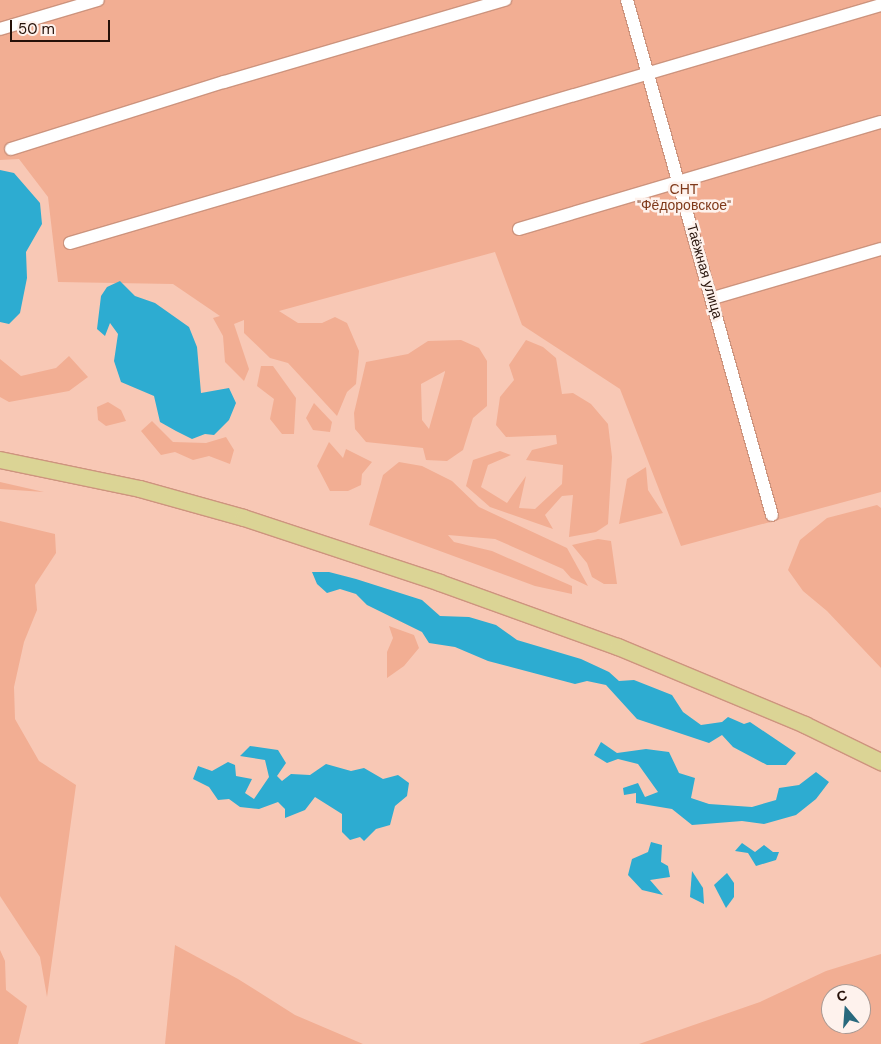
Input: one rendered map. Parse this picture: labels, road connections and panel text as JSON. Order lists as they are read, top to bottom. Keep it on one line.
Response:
{"streets":{"street":["Таёжная улица"]},"parks":["СНТ \"Фёдоровское\""],"scale_bar":"50 m","north":"top"}
